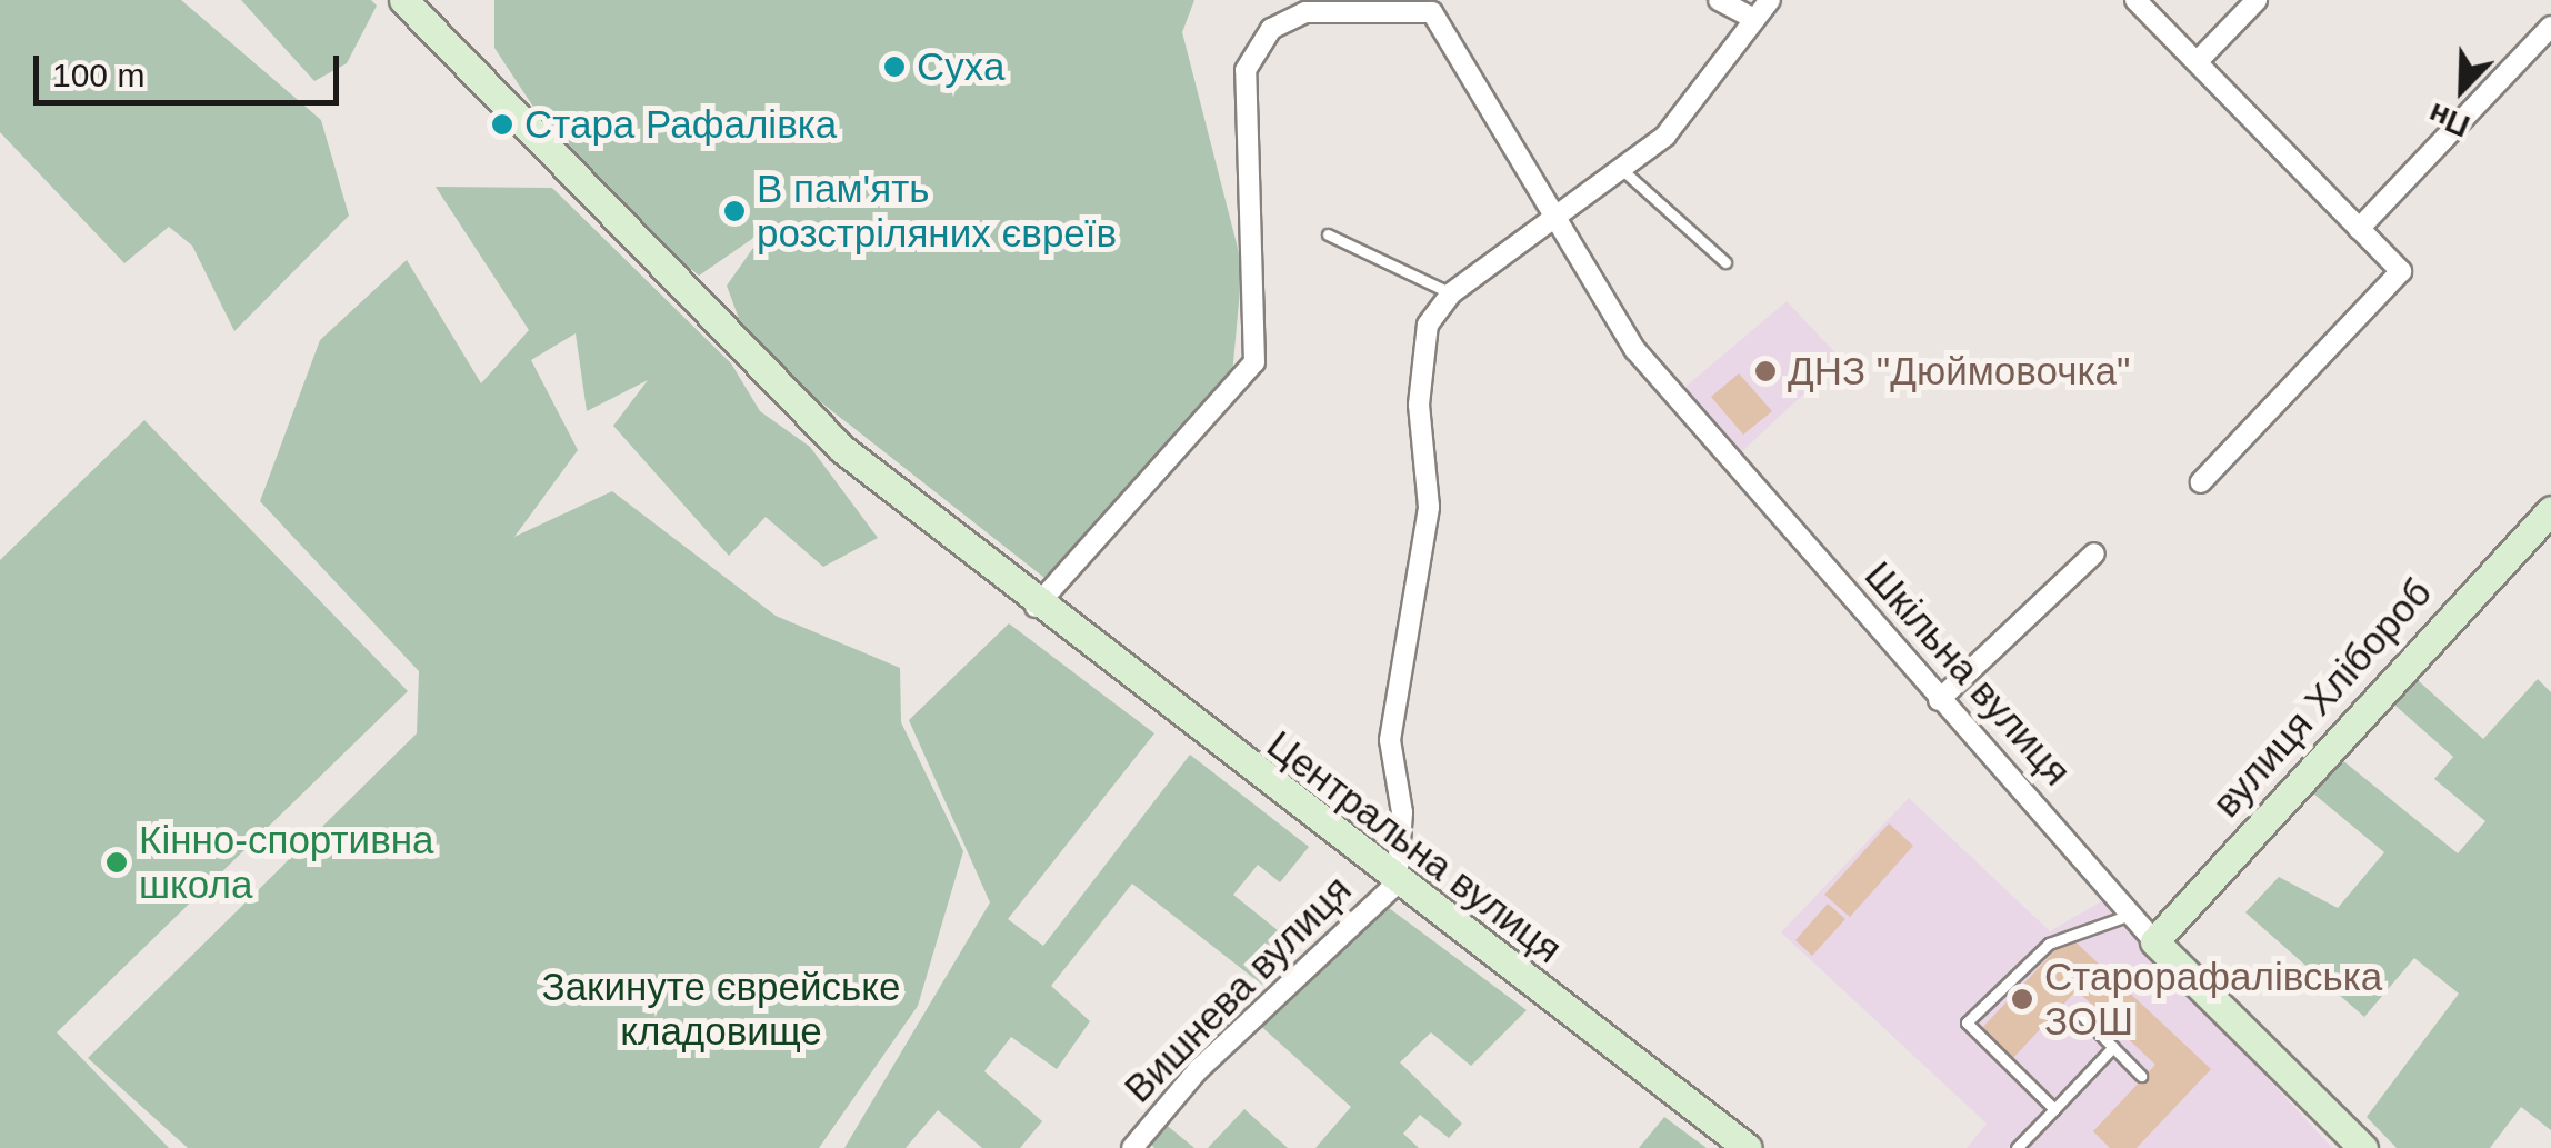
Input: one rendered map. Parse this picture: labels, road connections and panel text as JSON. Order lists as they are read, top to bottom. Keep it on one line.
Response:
{"streets":{"main road":["Шкільна вулиця","вулиця Хлібороб","Центральна вулиця"],"street":["Вишнева вулиця"]},"crossings":[["Шкільна вулиця","вулиця Хлібороб"],["Шкільна вулиця","Центральна вулиця"],["Центральна вулиця","Вишнева вулиця"]],"parks":["Закинуте єврейське кладовище"],"places":["Суха","Стара Рафалівка","В пам'ять розстріляних євреїв","ДНЗ \"Дюймовочка\"","Кінно-спортивна школа","Старорафалівська ЗОШ"],"scale_bar":"100 m","north":"bottom left"}
